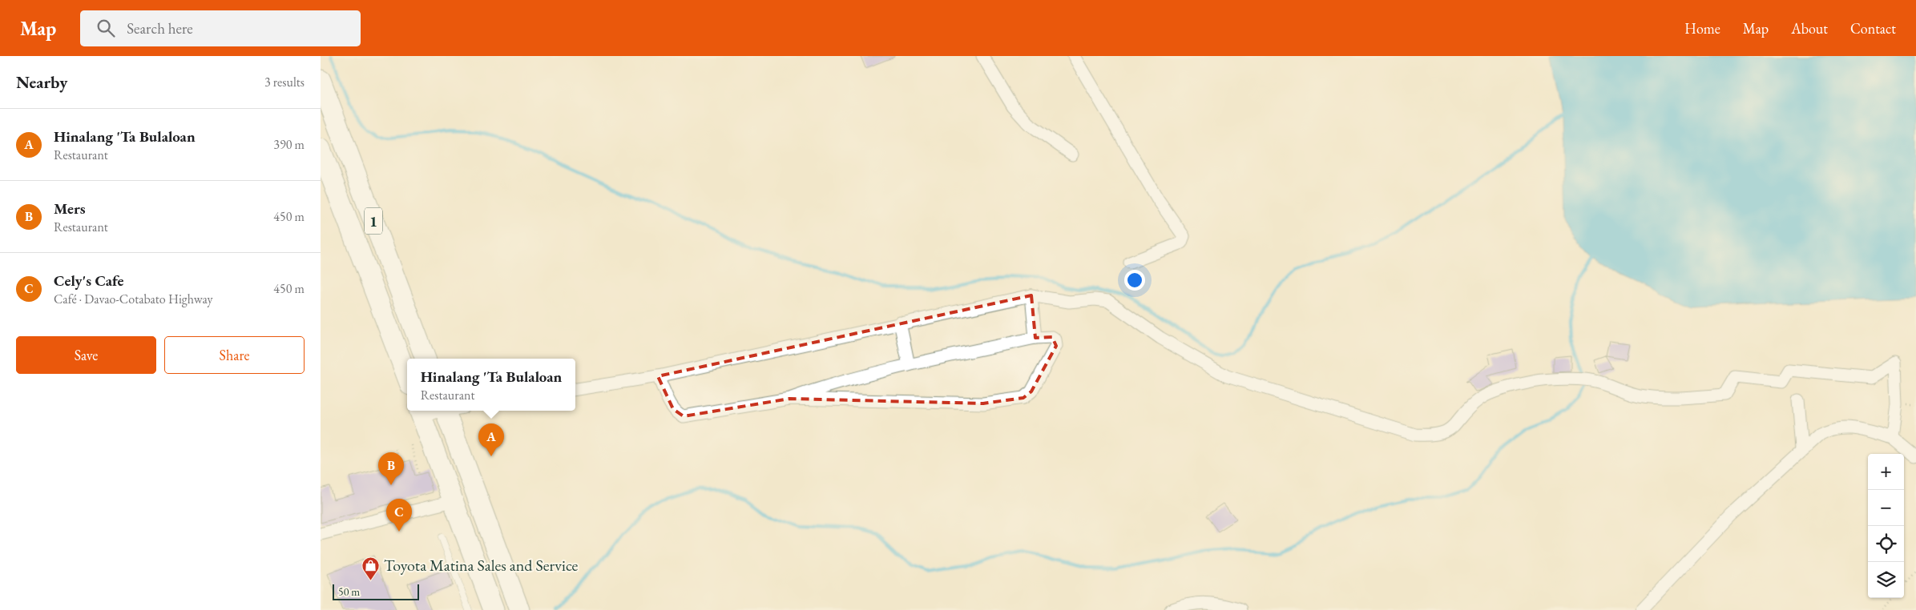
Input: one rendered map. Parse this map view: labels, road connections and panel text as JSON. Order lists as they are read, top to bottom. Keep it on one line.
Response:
{"streets":{"highway":["1"]},"places":{"shop":["Toyota Matina Sales and Service"]},"scale_bar":"50 m","page":{"header":"Map","search":"Search here","nav":["Home","Map","About","Contact"],"heading":["Nearby","3 results"],"list":[{"mark":"A","name":"Hinalang 'Ta Bulaloan","note":"Restaurant","value":"390 m"},{"mark":"B","name":"Mers","note":"Restaurant","value":"450 m"},{"mark":"C","name":"Cely's Cafe","note":"Café · Davao-Cotabato Highway","value":"450 m"}],"buttons":["Save","Share"],"popup":["Hinalang 'Ta Bulaloan","Restaurant"],"pins":["A","B","C"],"map_buttons":["+","−"],"scale":"50 m"}}
